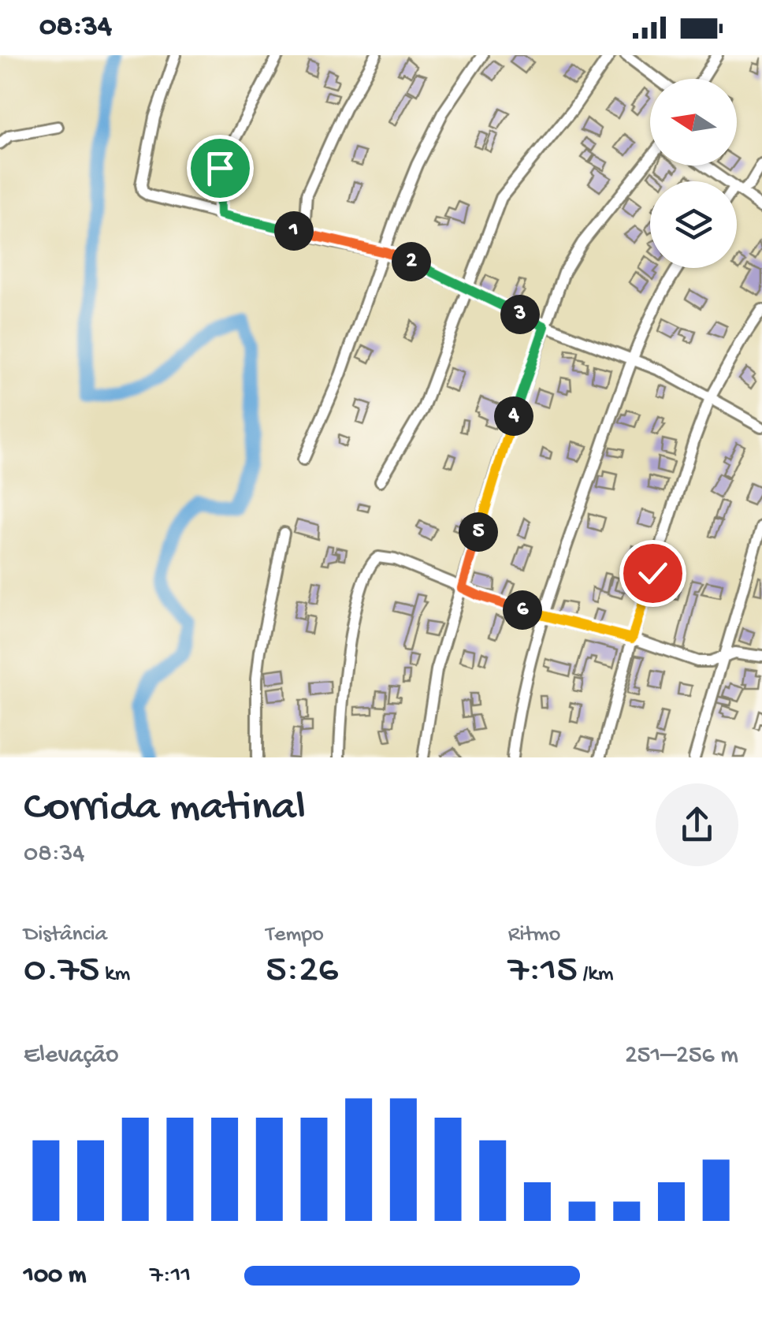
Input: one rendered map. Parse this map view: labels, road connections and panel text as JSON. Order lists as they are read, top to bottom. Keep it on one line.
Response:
{"north":"left","page":{"status":"08:34","pins":["1","2","3","4","5","6"],"heading":["Corrida matinal","08:34"],"stats":[["Distância","0.75 km"],["Tempo","5:26"],["Ritmo","7:15 /km"]],"chart":["Elevação","251–256 m"],"list":[{"name":"100 m","note":"7:11"}]}}
